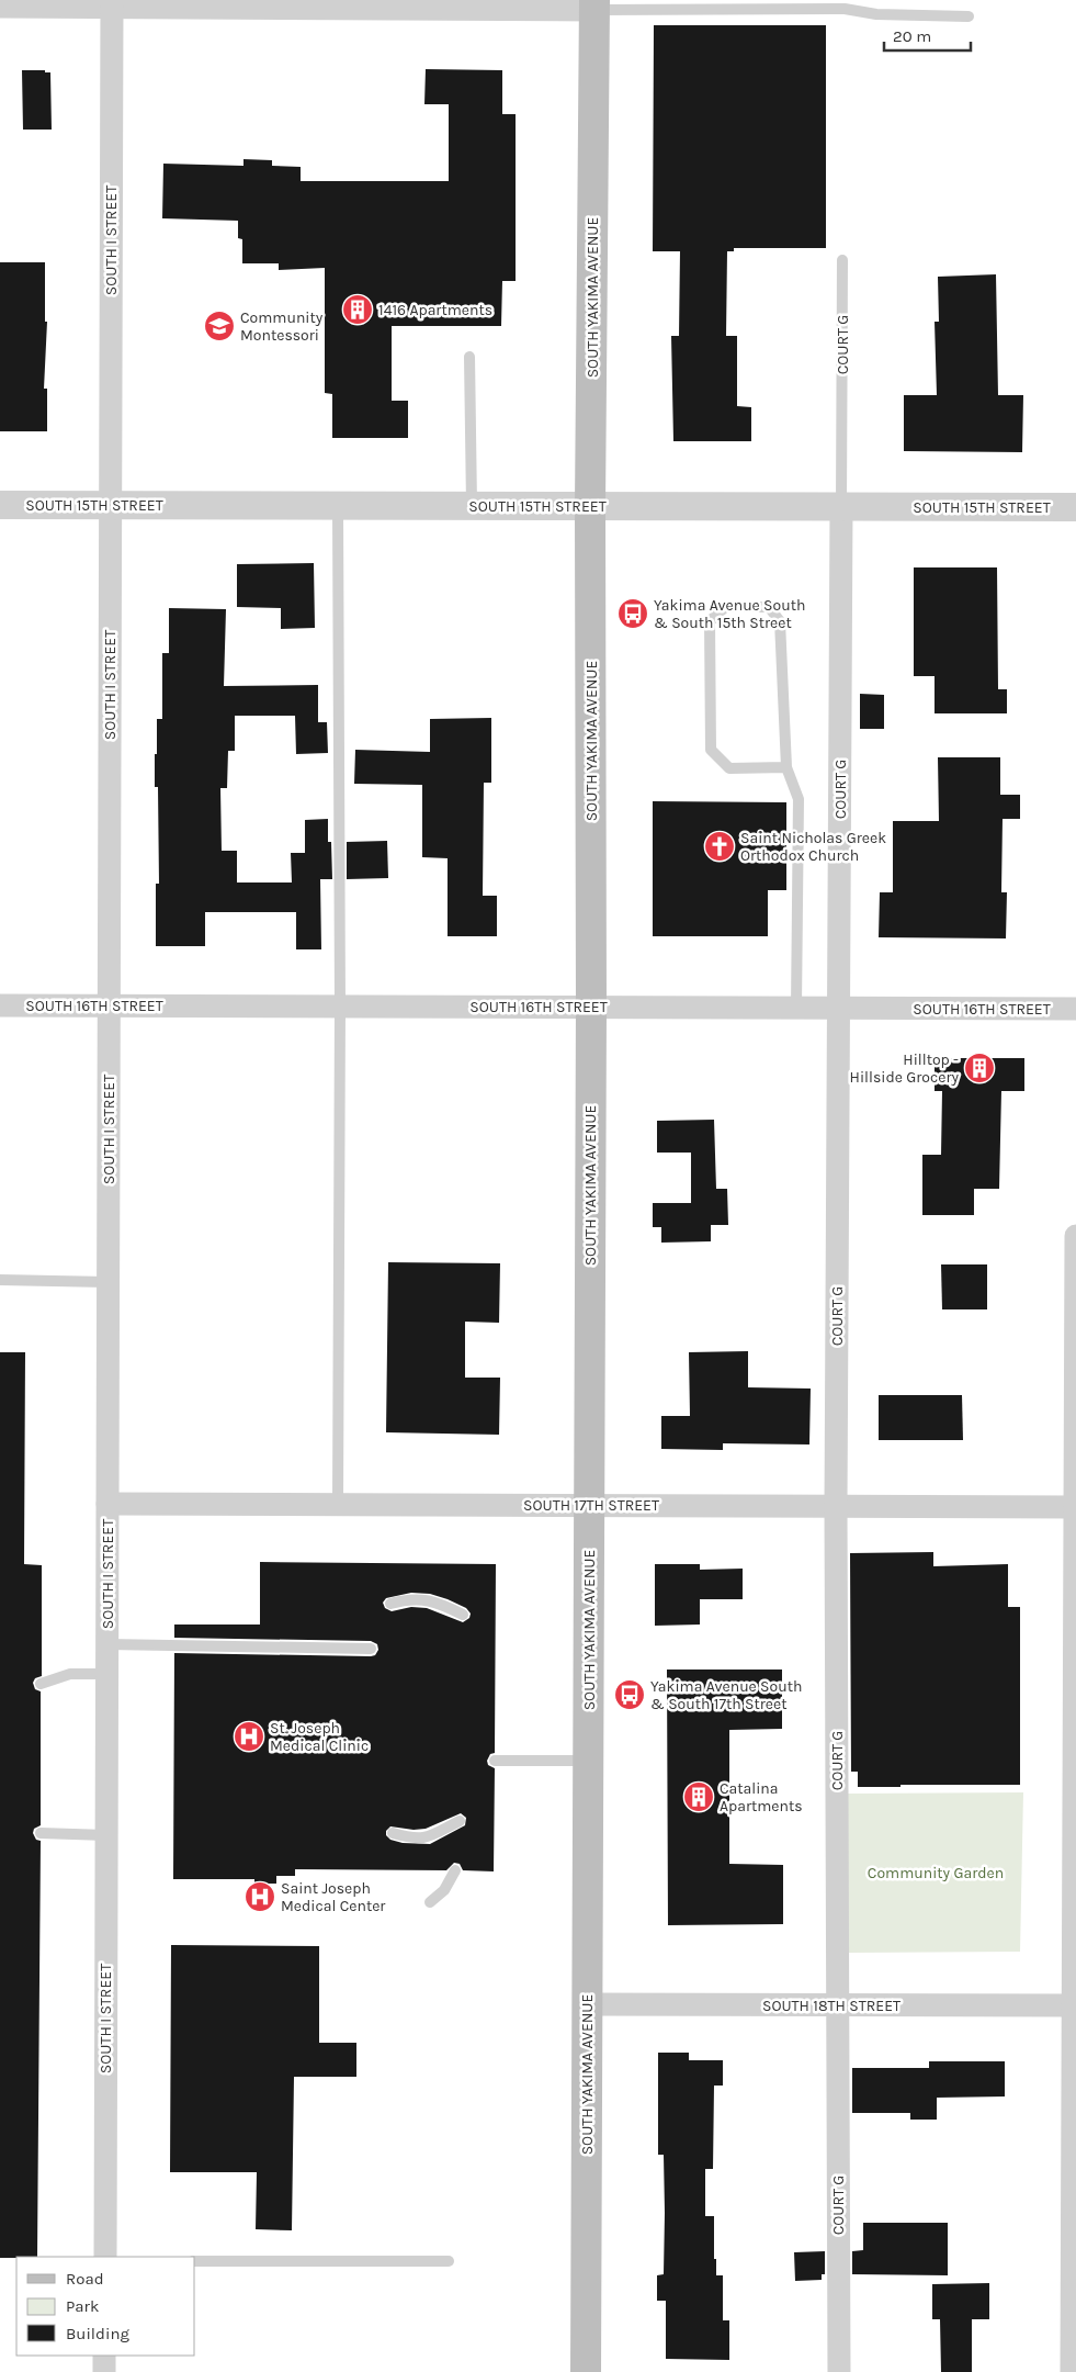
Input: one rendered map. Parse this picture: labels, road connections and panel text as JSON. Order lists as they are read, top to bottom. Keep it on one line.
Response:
{"streets":{"main road":["SOUTH YAKIMA AVENUE"],"street":["SOUTH I STREET","COURT G","SOUTH 15TH STREET","SOUTH 16TH STREET","SOUTH 17TH STREET","SOUTH 18TH STREET"]},"crossings":[["SOUTH I STREET","SOUTH 15TH STREET"],["SOUTH I STREET","SOUTH 16TH STREET"],["SOUTH I STREET","SOUTH 17TH STREET"],["SOUTH YAKIMA AVENUE","SOUTH 15TH STREET"],["SOUTH YAKIMA AVENUE","SOUTH 16TH STREET"],["SOUTH YAKIMA AVENUE","SOUTH 17TH STREET"],["SOUTH YAKIMA AVENUE","SOUTH 18TH STREET"],["COURT G","SOUTH 15TH STREET"],["COURT G","SOUTH 16TH STREET"],["COURT G","SOUTH 17TH STREET"],["COURT G","SOUTH 18TH STREET"]],"parks":["Community Garden"],"places":{"building":["1416 Apartments","Hilltop - Hillside Grocery","Catalina Apartments"],"school or university":["Community Montessori"],"bus stop":["Yakima Avenue South & South 15th Street","Yakima Avenue South & South 17th Street"],"church":["Saint Nicholas Greek Orthodox Church"],"hospital":["St. Joseph Medical Clinic","Saint Joseph Medical Center"]},"legend":["Road","Park","Building"],"scale_bar":"20 m"}
